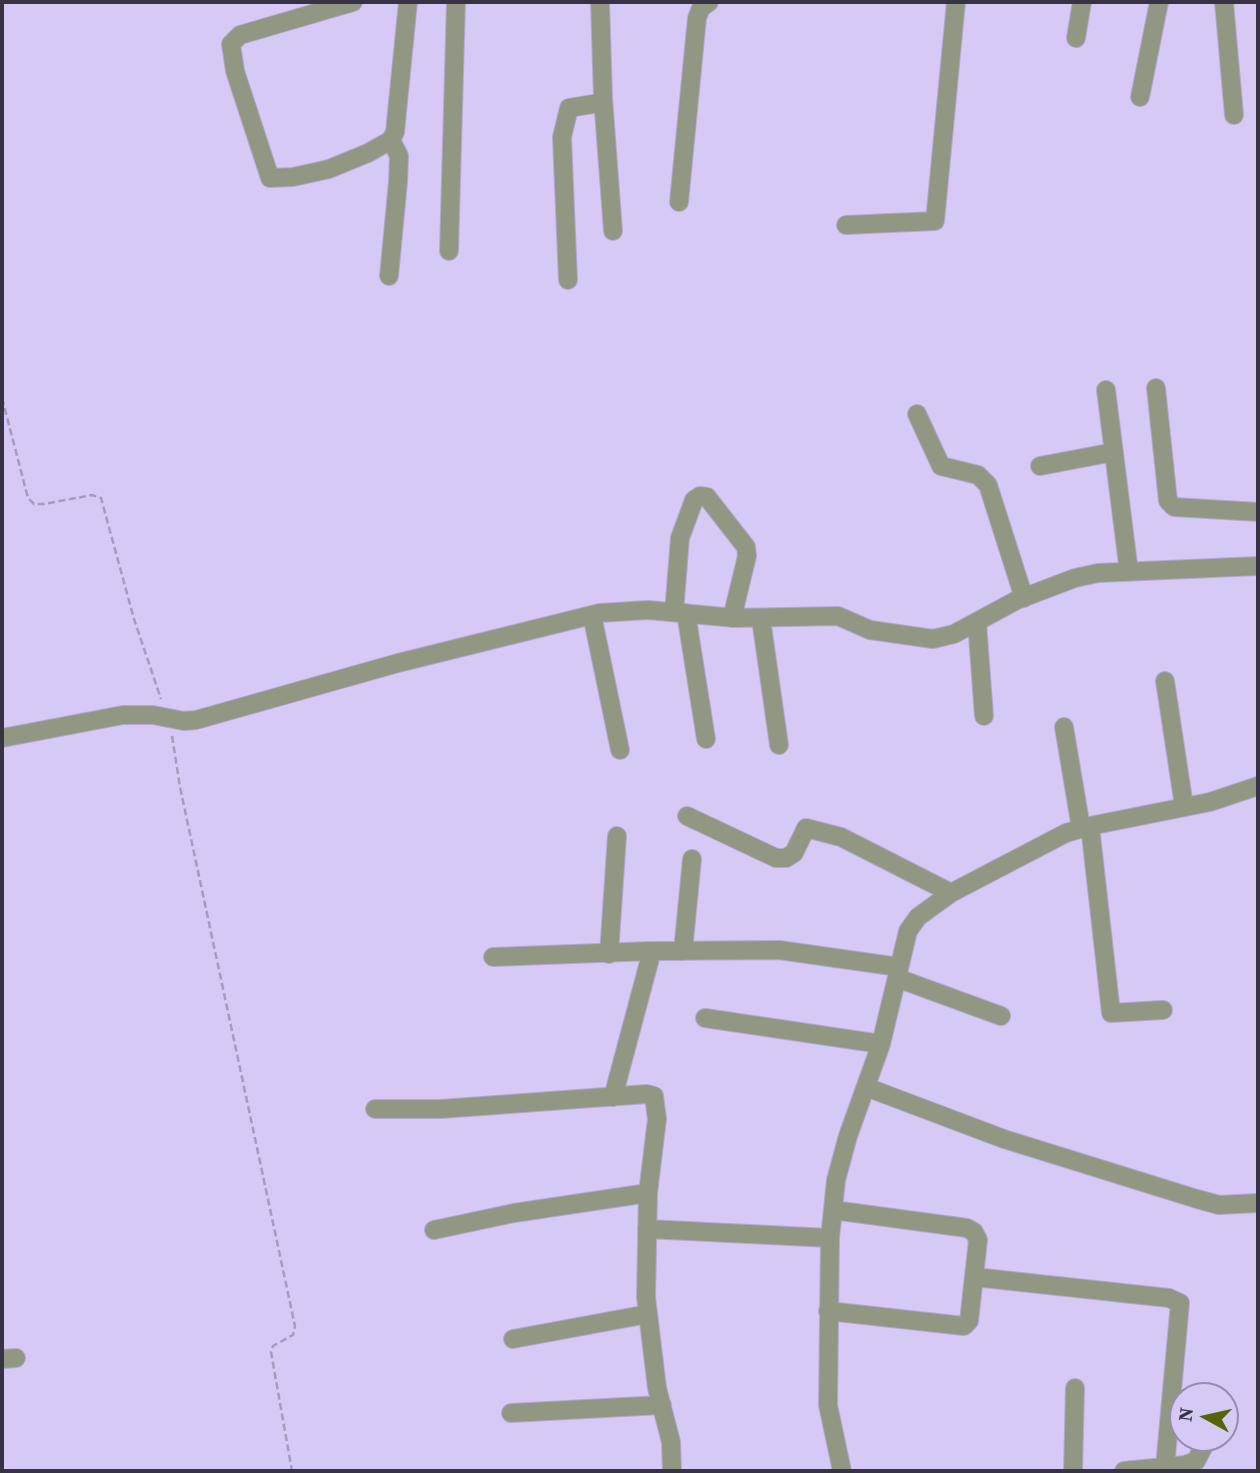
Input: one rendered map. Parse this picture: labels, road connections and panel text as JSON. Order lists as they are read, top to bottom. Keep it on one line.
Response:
{"north":"left"}
